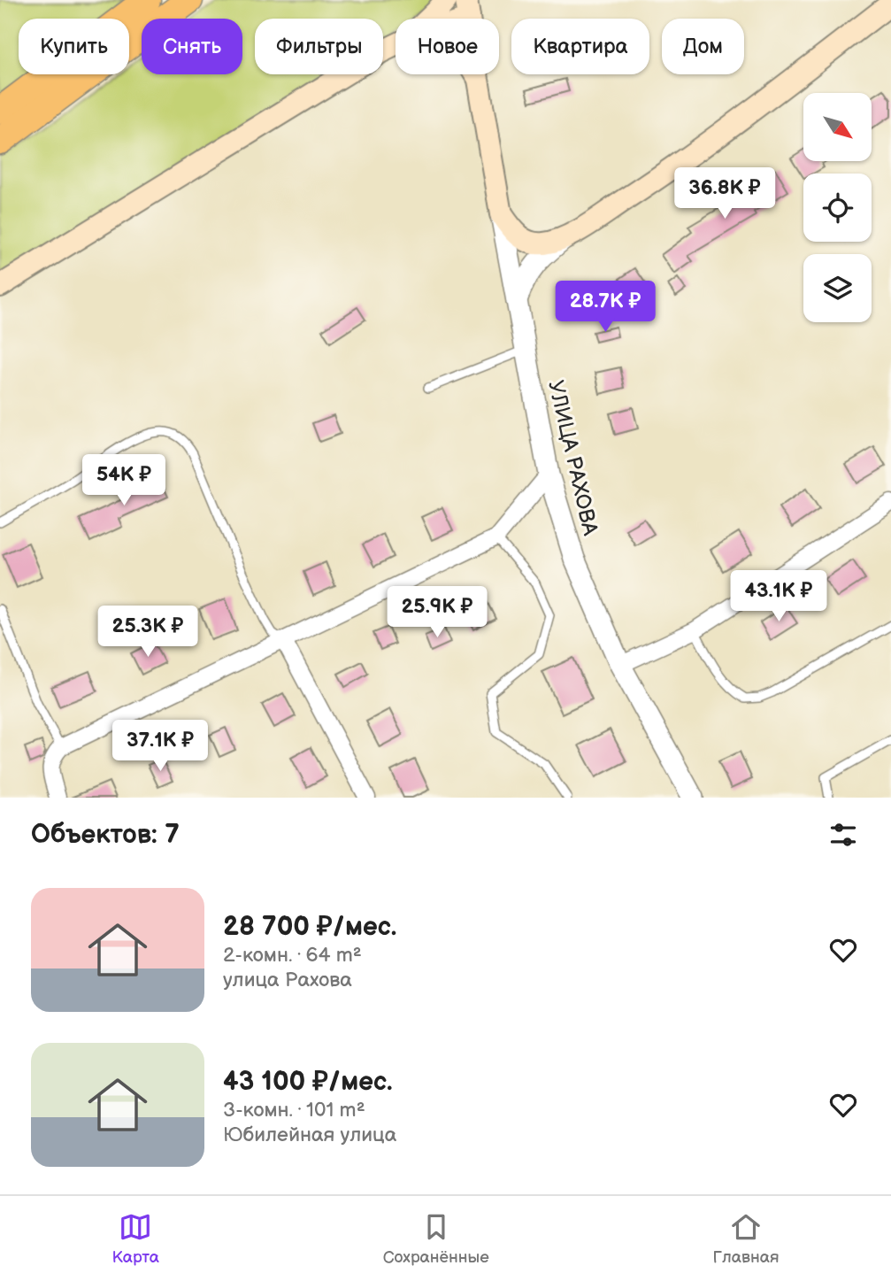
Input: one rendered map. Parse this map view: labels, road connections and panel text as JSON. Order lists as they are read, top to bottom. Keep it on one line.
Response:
{"streets":{"street":["УЛИЦА РАХОВА"]},"north":"bottom right","page":{"chip":["Купить","Снять","Фильтры","Новое","Квартира","Дом"],"price":["36.8K ₽","28.7K ₽","54K ₽","43.1K ₽","25.9K ₽","25.3K ₽","37.1K ₽"],"heading":"Объектов: 7","list":[{"name":"28 700 ₽/мес.","note":"2-комн. · 64 m² · улица Рахова"},{"name":"43 100 ₽/мес.","note":"3-комн. · 101 m² · Юбилейная улица"}],"tabs":["Карта","Сохранённые","Главная"]}}
